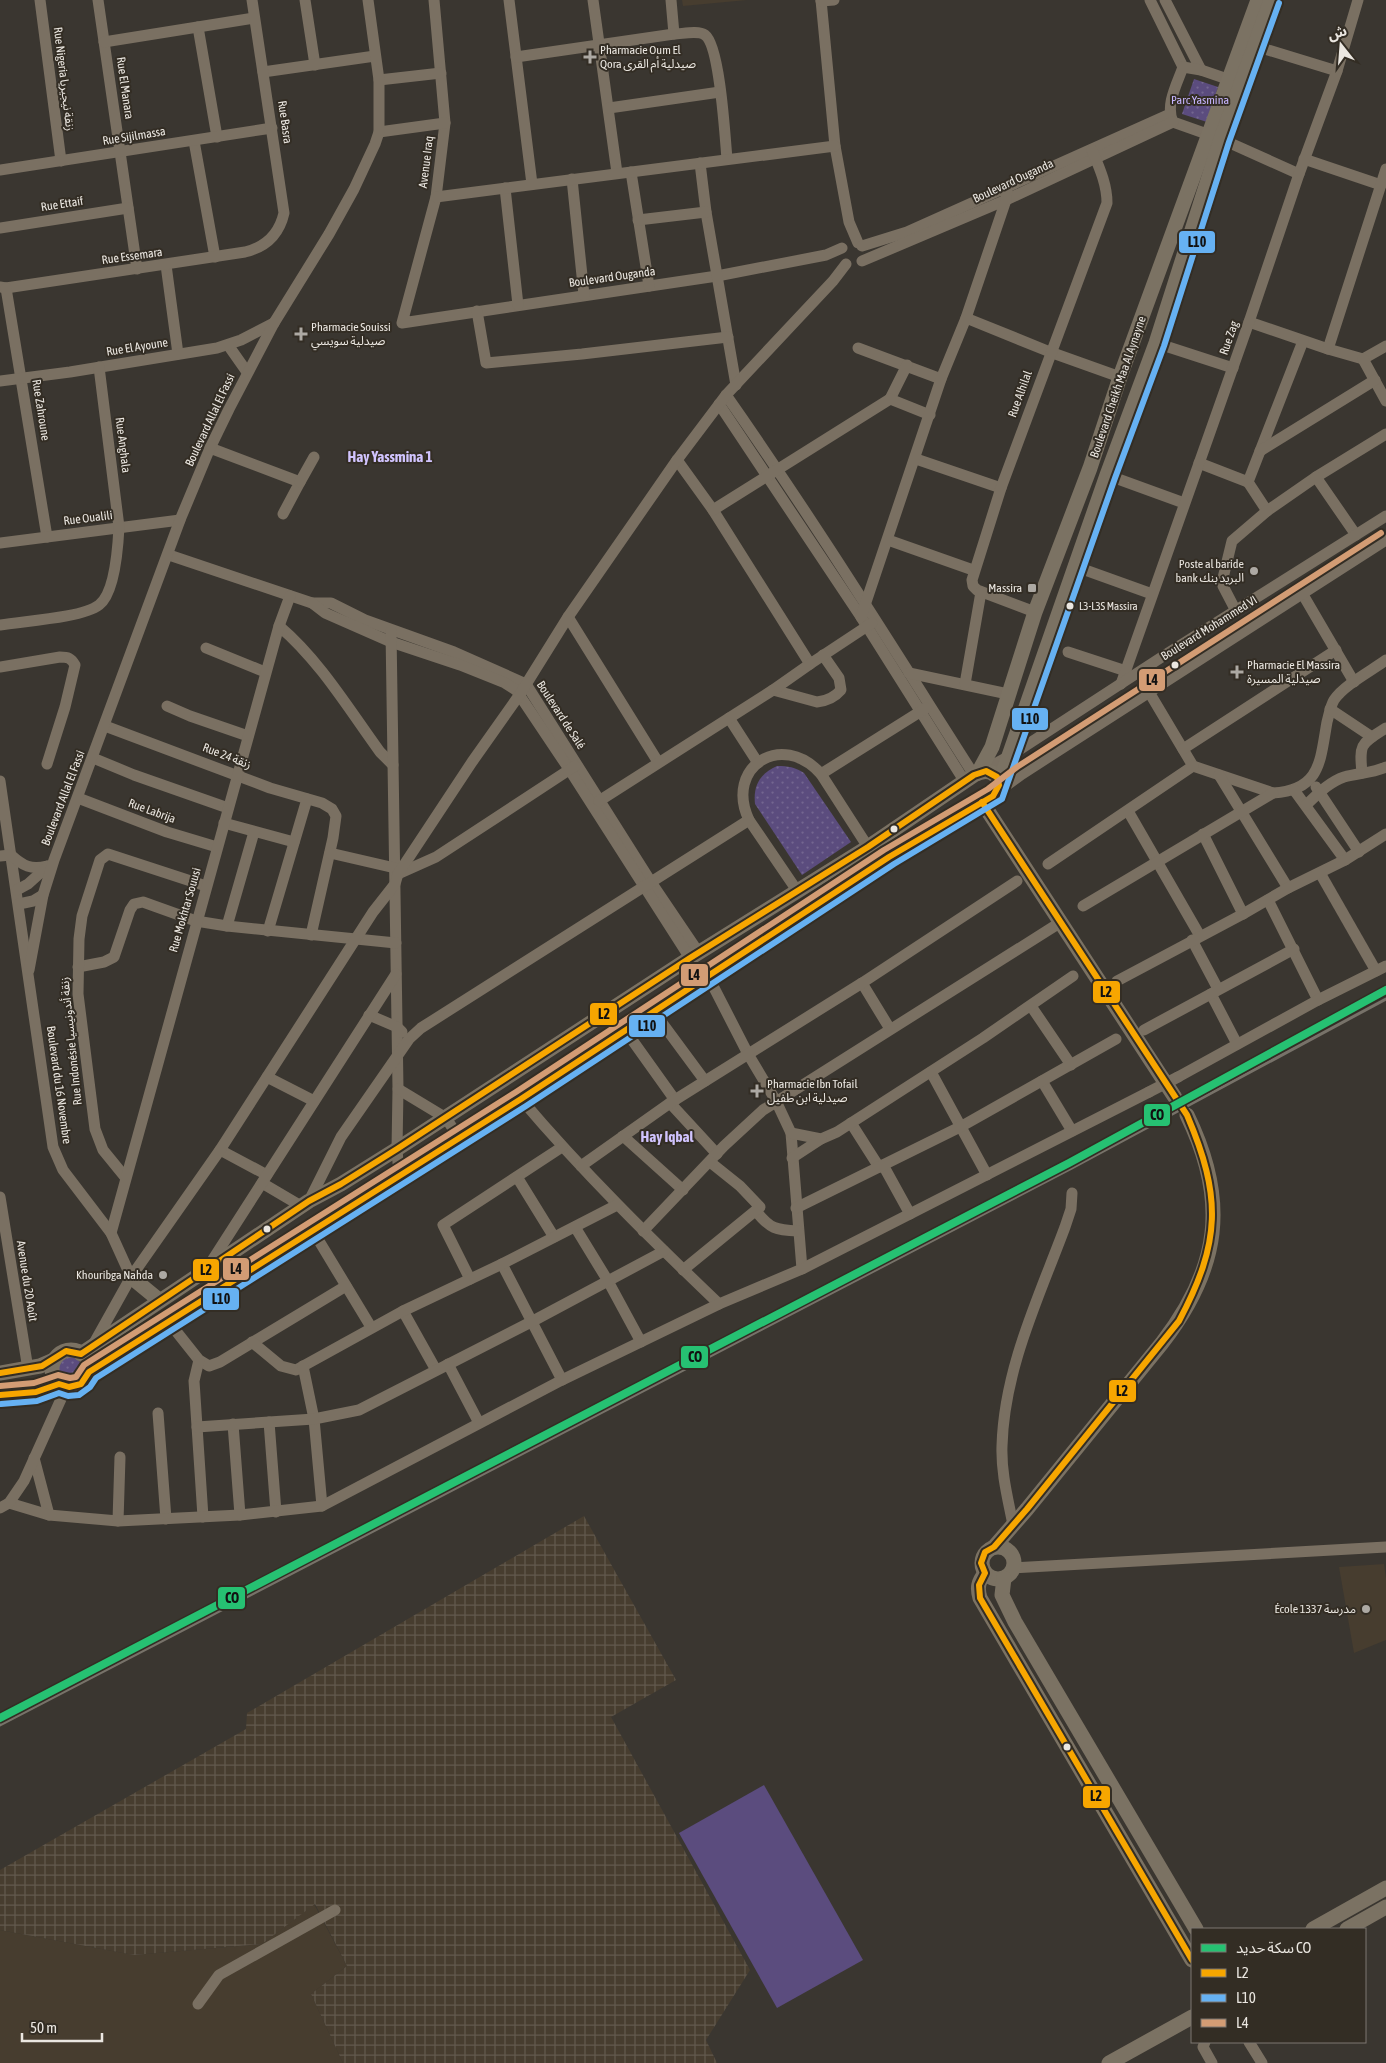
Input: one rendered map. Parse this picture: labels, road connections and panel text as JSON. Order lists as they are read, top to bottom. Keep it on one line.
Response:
{"streets":{"main road":["Boulevard Cheikh Maa Al Aynayne","Boulevard Mohammed VI"],"street":["Rue Nigeria زنقة نيجيريا","Rue El Manara","Rue Basra","Rue Sijilmassa","Avenue Iraq","Boulevard Ouganda","Rue Ettaif","Rue Essemara","Rue Zag","Rue El Ayoune","Rue Alhilal","Rue Zahroune","Boulevard Allal El Fassi","Rue Anghala","Rue Oualili","Boulevard de Salé","Rue 24 زنقة","Rue Labrija","Rue Mokhtar Souusi","Rue Indonésie زنقة أندونيسيا","Boulevard du 16 Novembre","Avenue du 20 Août"]},"crossings":[["Rue Nigeria زنقة نيجيريا","Rue Sijilmassa"],["Rue El Manara","Rue Sijilmassa"],["Rue El Manara","Rue Ettaif"],["Rue El Manara","Rue Essemara"],["Rue Basra","Rue Sijilmassa"],["Rue Basra","Rue Essemara"],["Avenue Iraq","Boulevard Ouganda"],["Boulevard Ouganda","Rue Alhilal"],["Rue Essemara","Rue Zahroune"],["Rue Zag","Boulevard Mohammed VI"],["Rue El Ayoune","Rue Zahroune"],["Rue El Ayoune","Boulevard Allal El Fassi"],["Rue El Ayoune","Rue Anghala"],["Boulevard Cheikh Maa Al Aynayne","Boulevard Mohammed VI"],["Rue Zahroune","Rue Oualili"],["Boulevard Allal El Fassi","Rue Oualili"],["Boulevard Allal El Fassi","Boulevard de Salé"],["Boulevard Allal El Fassi","Rue 24 زنقة"],["Boulevard Allal El Fassi","Rue Labrija"],["Boulevard Allal El Fassi","Boulevard du 16 Novembre"],["Rue Anghala","Rue Oualili"],["Boulevard Mohammed VI","Boulevard de Salé"],["Boulevard de Salé","Rue Mokhtar Souusi"],["Rue 24 زنقة","Rue Mokhtar Souusi"],["Rue Labrija","Rue Mokhtar Souusi"],["Rue Mokhtar Souusi","Rue Indonésie زنقة أندونيسيا"],["Rue Mokhtar Souusi","Boulevard du 16 Novembre"]],"districts":["Hay Yassmina 1","Hay Iqbal"],"parks":["Parc Yasmina"],"places":{"health":["Pharmacie Oum El Qora صيدلية أم القرى","Pharmacie Souissi صيدلية سويسي","Pharmacie El Massira صيدلية المسيرة","Pharmacie Ibn Tofail صيدلية ابن طفيل"],"other":["Poste al baride bank البريد بنك","L3-L3S Massira","Khouribga Nahda","École مدرسة 1337"],"transit":["Massira"]},"lines":["transit line L10","transit line L4","transit line L2","rail line CO"],"legend":["سكة حديد CO","L2","L10","L4"],"scale_bar":"50 m","north":"top"}
